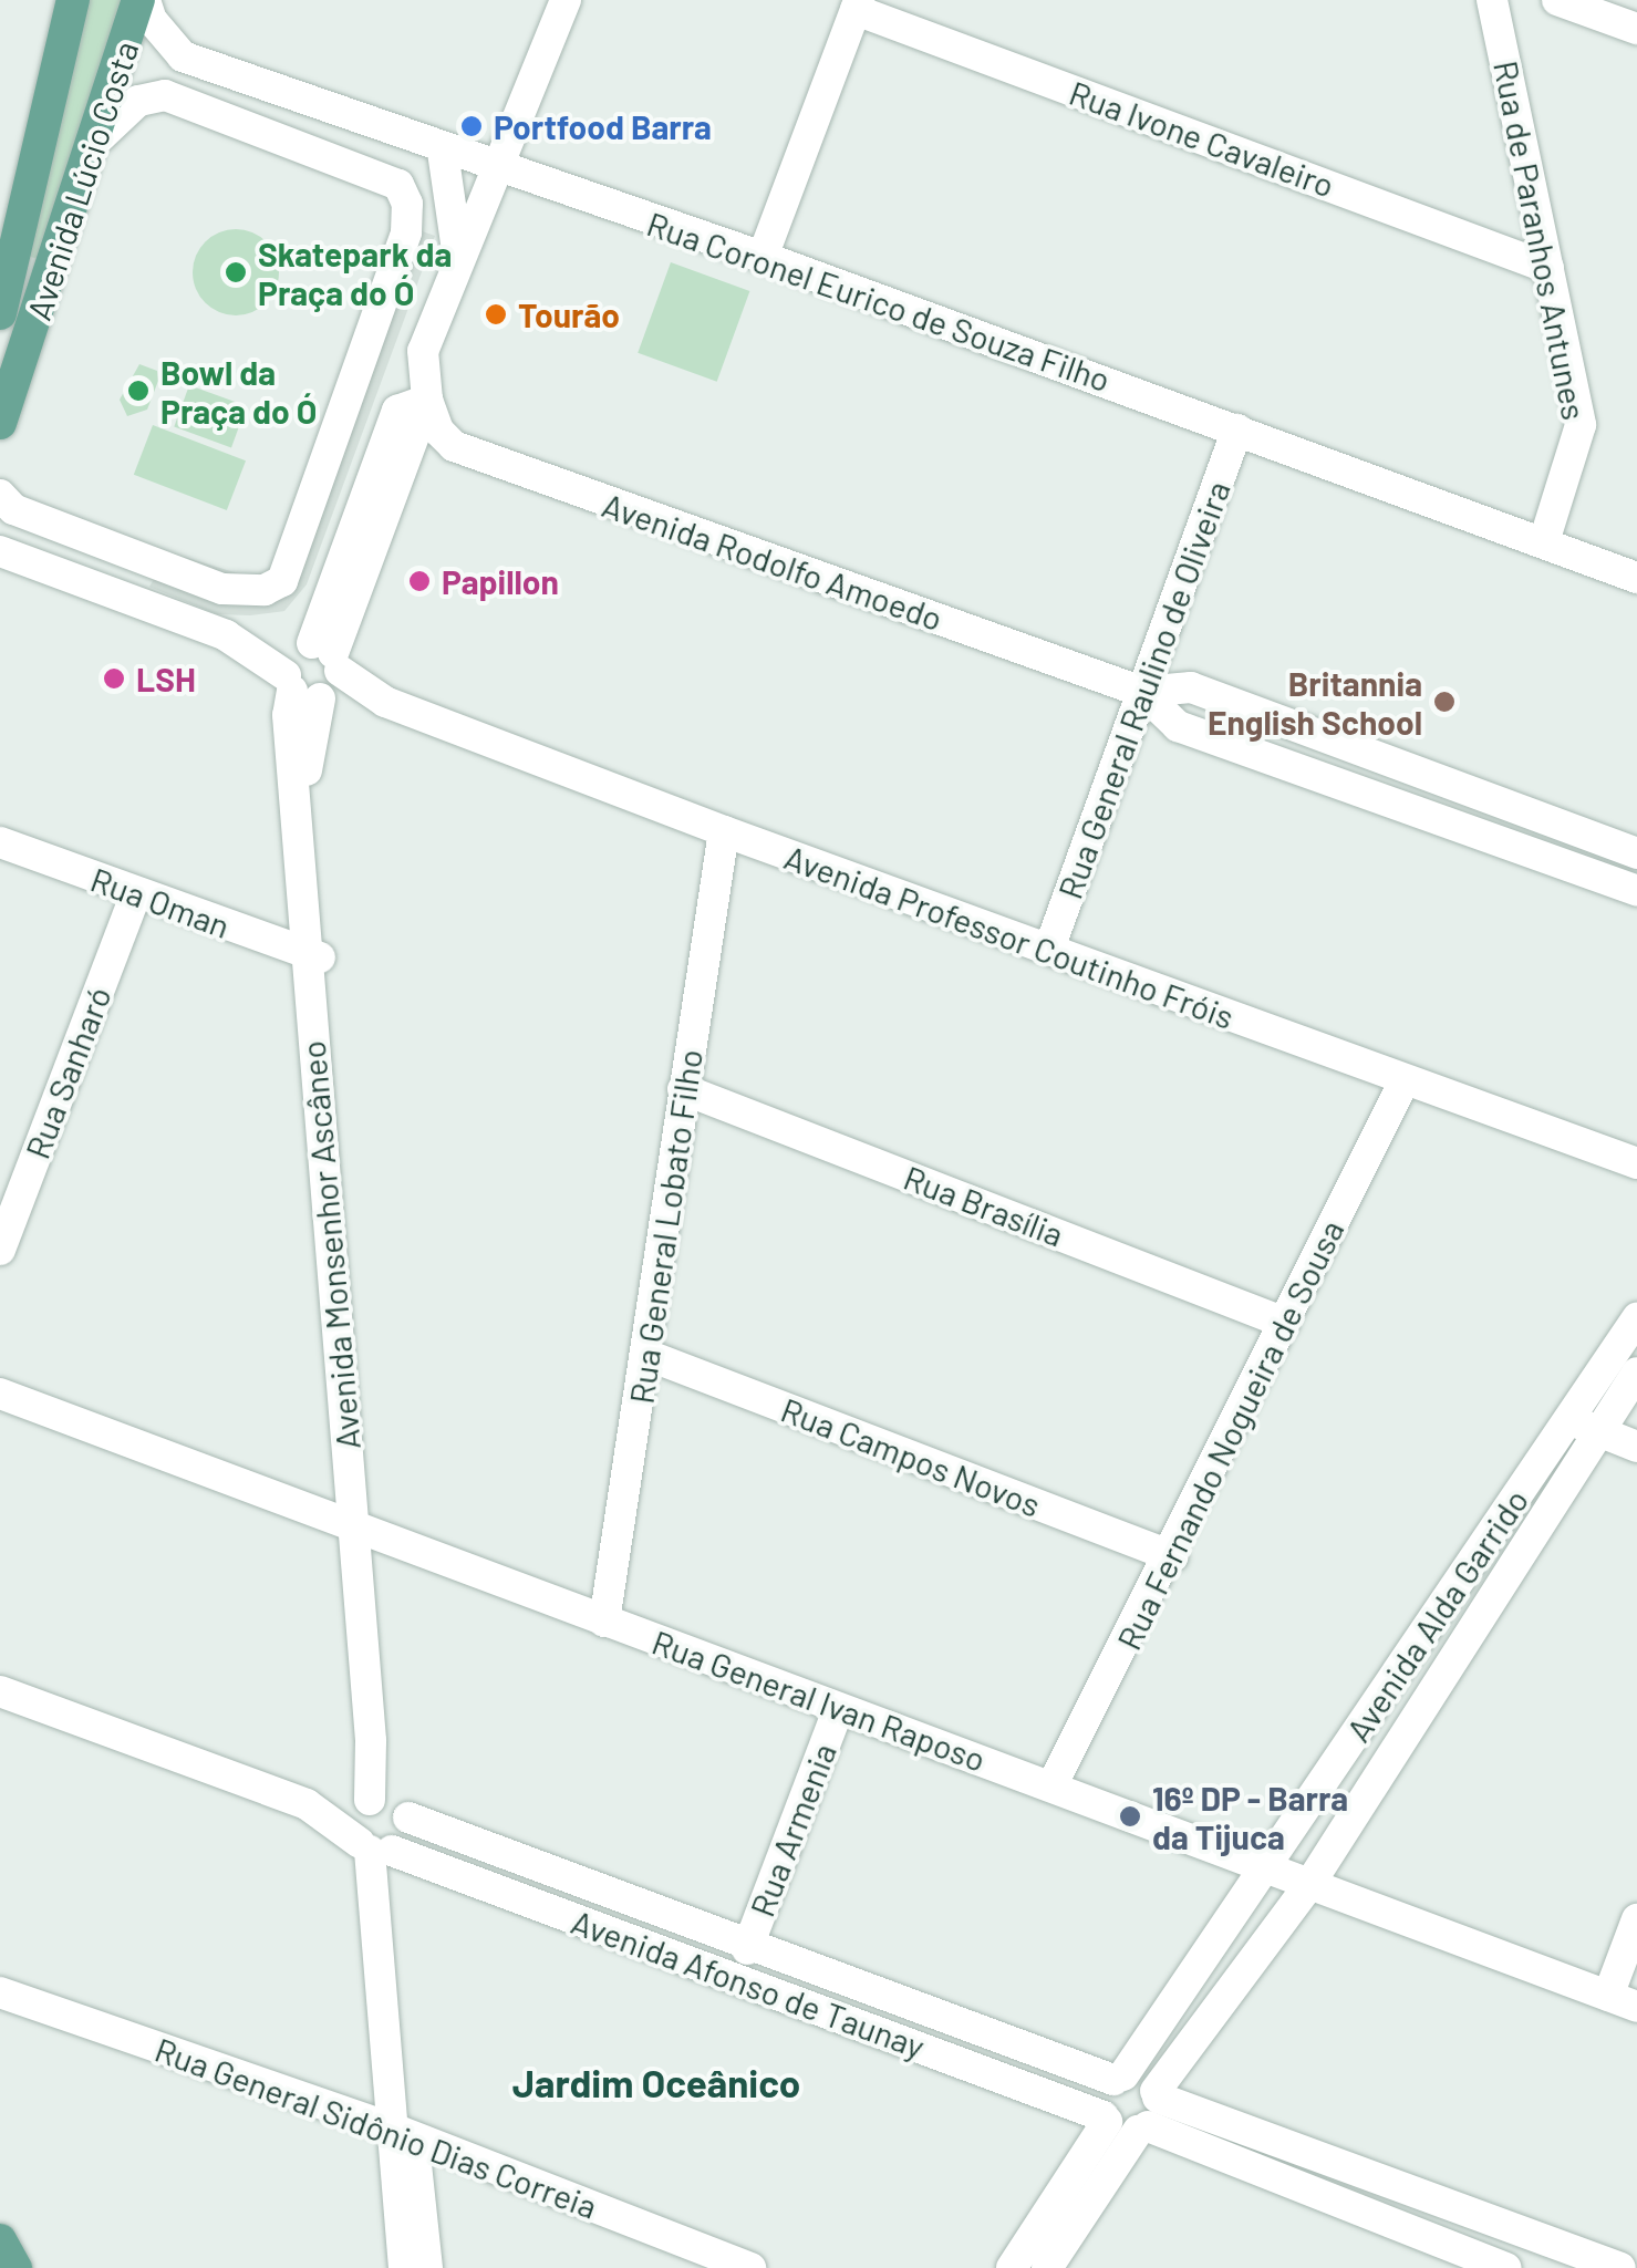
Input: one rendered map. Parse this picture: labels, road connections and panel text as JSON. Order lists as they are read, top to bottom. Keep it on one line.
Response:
{"streets":{"main road":["Avenida Lúcio Costa"],"street":["Rua Ivone Cavaleiro","Rua de Paranhos Antunes","Rua Coronel Eurico de Souza Filho","Avenida Rodolfo Amoedo","Rua General Raulino de Oliveira","Rua Oman","Avenida Professor Coutinho Fróis","Rua Sanharó","Rua Brasília","Rua General Lobato Filho","Avenida Monsenhor Ascâneo","Rua Fernando Nogueira de Sousa","Rua Campos Novos","Avenida Alda Garrido","Rua General Ivan Raposo","Rua Armenia","Avenida Afonso de Taunay","Rua General Sidônio Dias Correia"]},"crossings":[["Rua Ivone Cavaleiro","Rua de Paranhos Antunes"],["Rua de Paranhos Antunes","Rua Coronel Eurico de Souza Filho"],["Rua Coronel Eurico de Souza Filho","Rua General Raulino de Oliveira"],["Avenida Rodolfo Amoedo","Rua General Raulino de Oliveira"],["Avenida Rodolfo Amoedo","Avenida Monsenhor Ascâneo"],["Rua General Raulino de Oliveira","Avenida Professor Coutinho Fróis"],["Rua Oman","Rua Sanharó"],["Rua Oman","Avenida Monsenhor Ascâneo"],["Avenida Professor Coutinho Fróis","Rua General Lobato Filho"],["Avenida Professor Coutinho Fróis","Avenida Monsenhor Ascâneo"],["Avenida Professor Coutinho Fróis","Rua Fernando Nogueira de Sousa"],["Rua Brasília","Rua General Lobato Filho"],["Rua Brasília","Rua Fernando Nogueira de Sousa"],["Rua General Lobato Filho","Rua Campos Novos"],["Rua General Lobato Filho","Rua General Ivan Raposo"],["Avenida Monsenhor Ascâneo","Rua General Ivan Raposo"],["Avenida Monsenhor Ascâneo","Avenida Afonso de Taunay"],["Rua Fernando Nogueira de Sousa","Rua Campos Novos"],["Rua Fernando Nogueira de Sousa","Rua General Ivan Raposo"],["Avenida Alda Garrido","Rua General Ivan Raposo"],["Avenida Alda Garrido","Avenida Afonso de Taunay"],["Rua General Ivan Raposo","Rua Armenia"],["Rua Armenia","Avenida Afonso de Taunay"]],"districts":["Jardim Oceânico"],"places":["Portfood Barra","Skatepark da Praça do Ó","Tourão","Bowl da Praça do Ó","Papillon","LSH","Britannia English School","16º DP - Barra da Tijuca"]}
